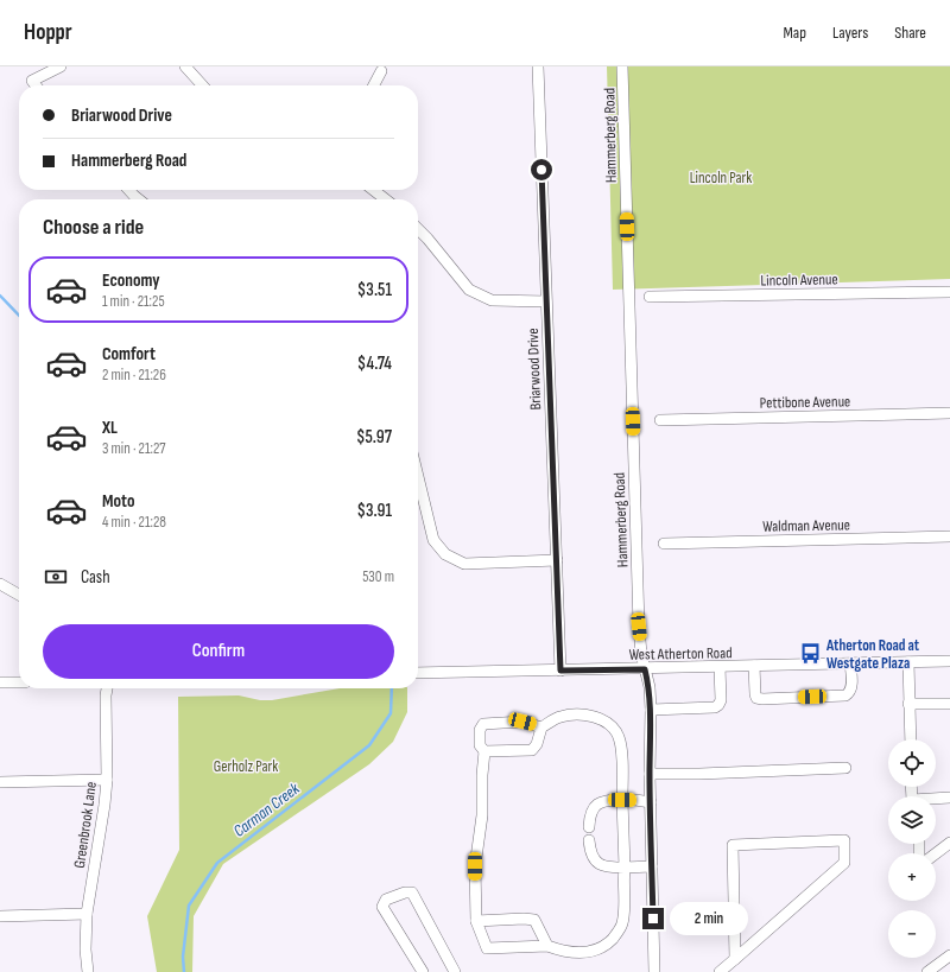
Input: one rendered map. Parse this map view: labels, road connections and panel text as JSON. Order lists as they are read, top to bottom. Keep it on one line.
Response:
{"streets":{"street":["Hammerberg Road","Lincoln Avenue","Briarwood Drive","Pettibone Avenue","Waldman Avenue","West Atherton Road","Greenbrook Lane"]},"crossings":[["Hammerberg Road","West Atherton Road"],["Briarwood Drive","West Atherton Road"]],"water":["Carman Creek"],"parks":["Lincoln Park","Gerholz Park"],"places":{"bus stop":["Atherton Road at Westgate Plaza"]},"page":{"header":"Hoppr","nav":["Map","Layers","Share"],"banner":["Briarwood Drive","Hammerberg Road"],"heading":"Choose a ride","list":[{"name":"Economy","note":"1 min · 21:25","value":"$3.51"},{"name":"Comfort","note":"2 min · 21:26","value":"$4.74"},{"name":"XL","note":"3 min · 21:27","value":"$5.97"},{"name":"Moto","note":"4 min · 21:28","value":"$3.91"}],"pay":["Cash","530 m"],"buttons":"Confirm","map_buttons":["+","−"],"bubble":"2 min"}}
